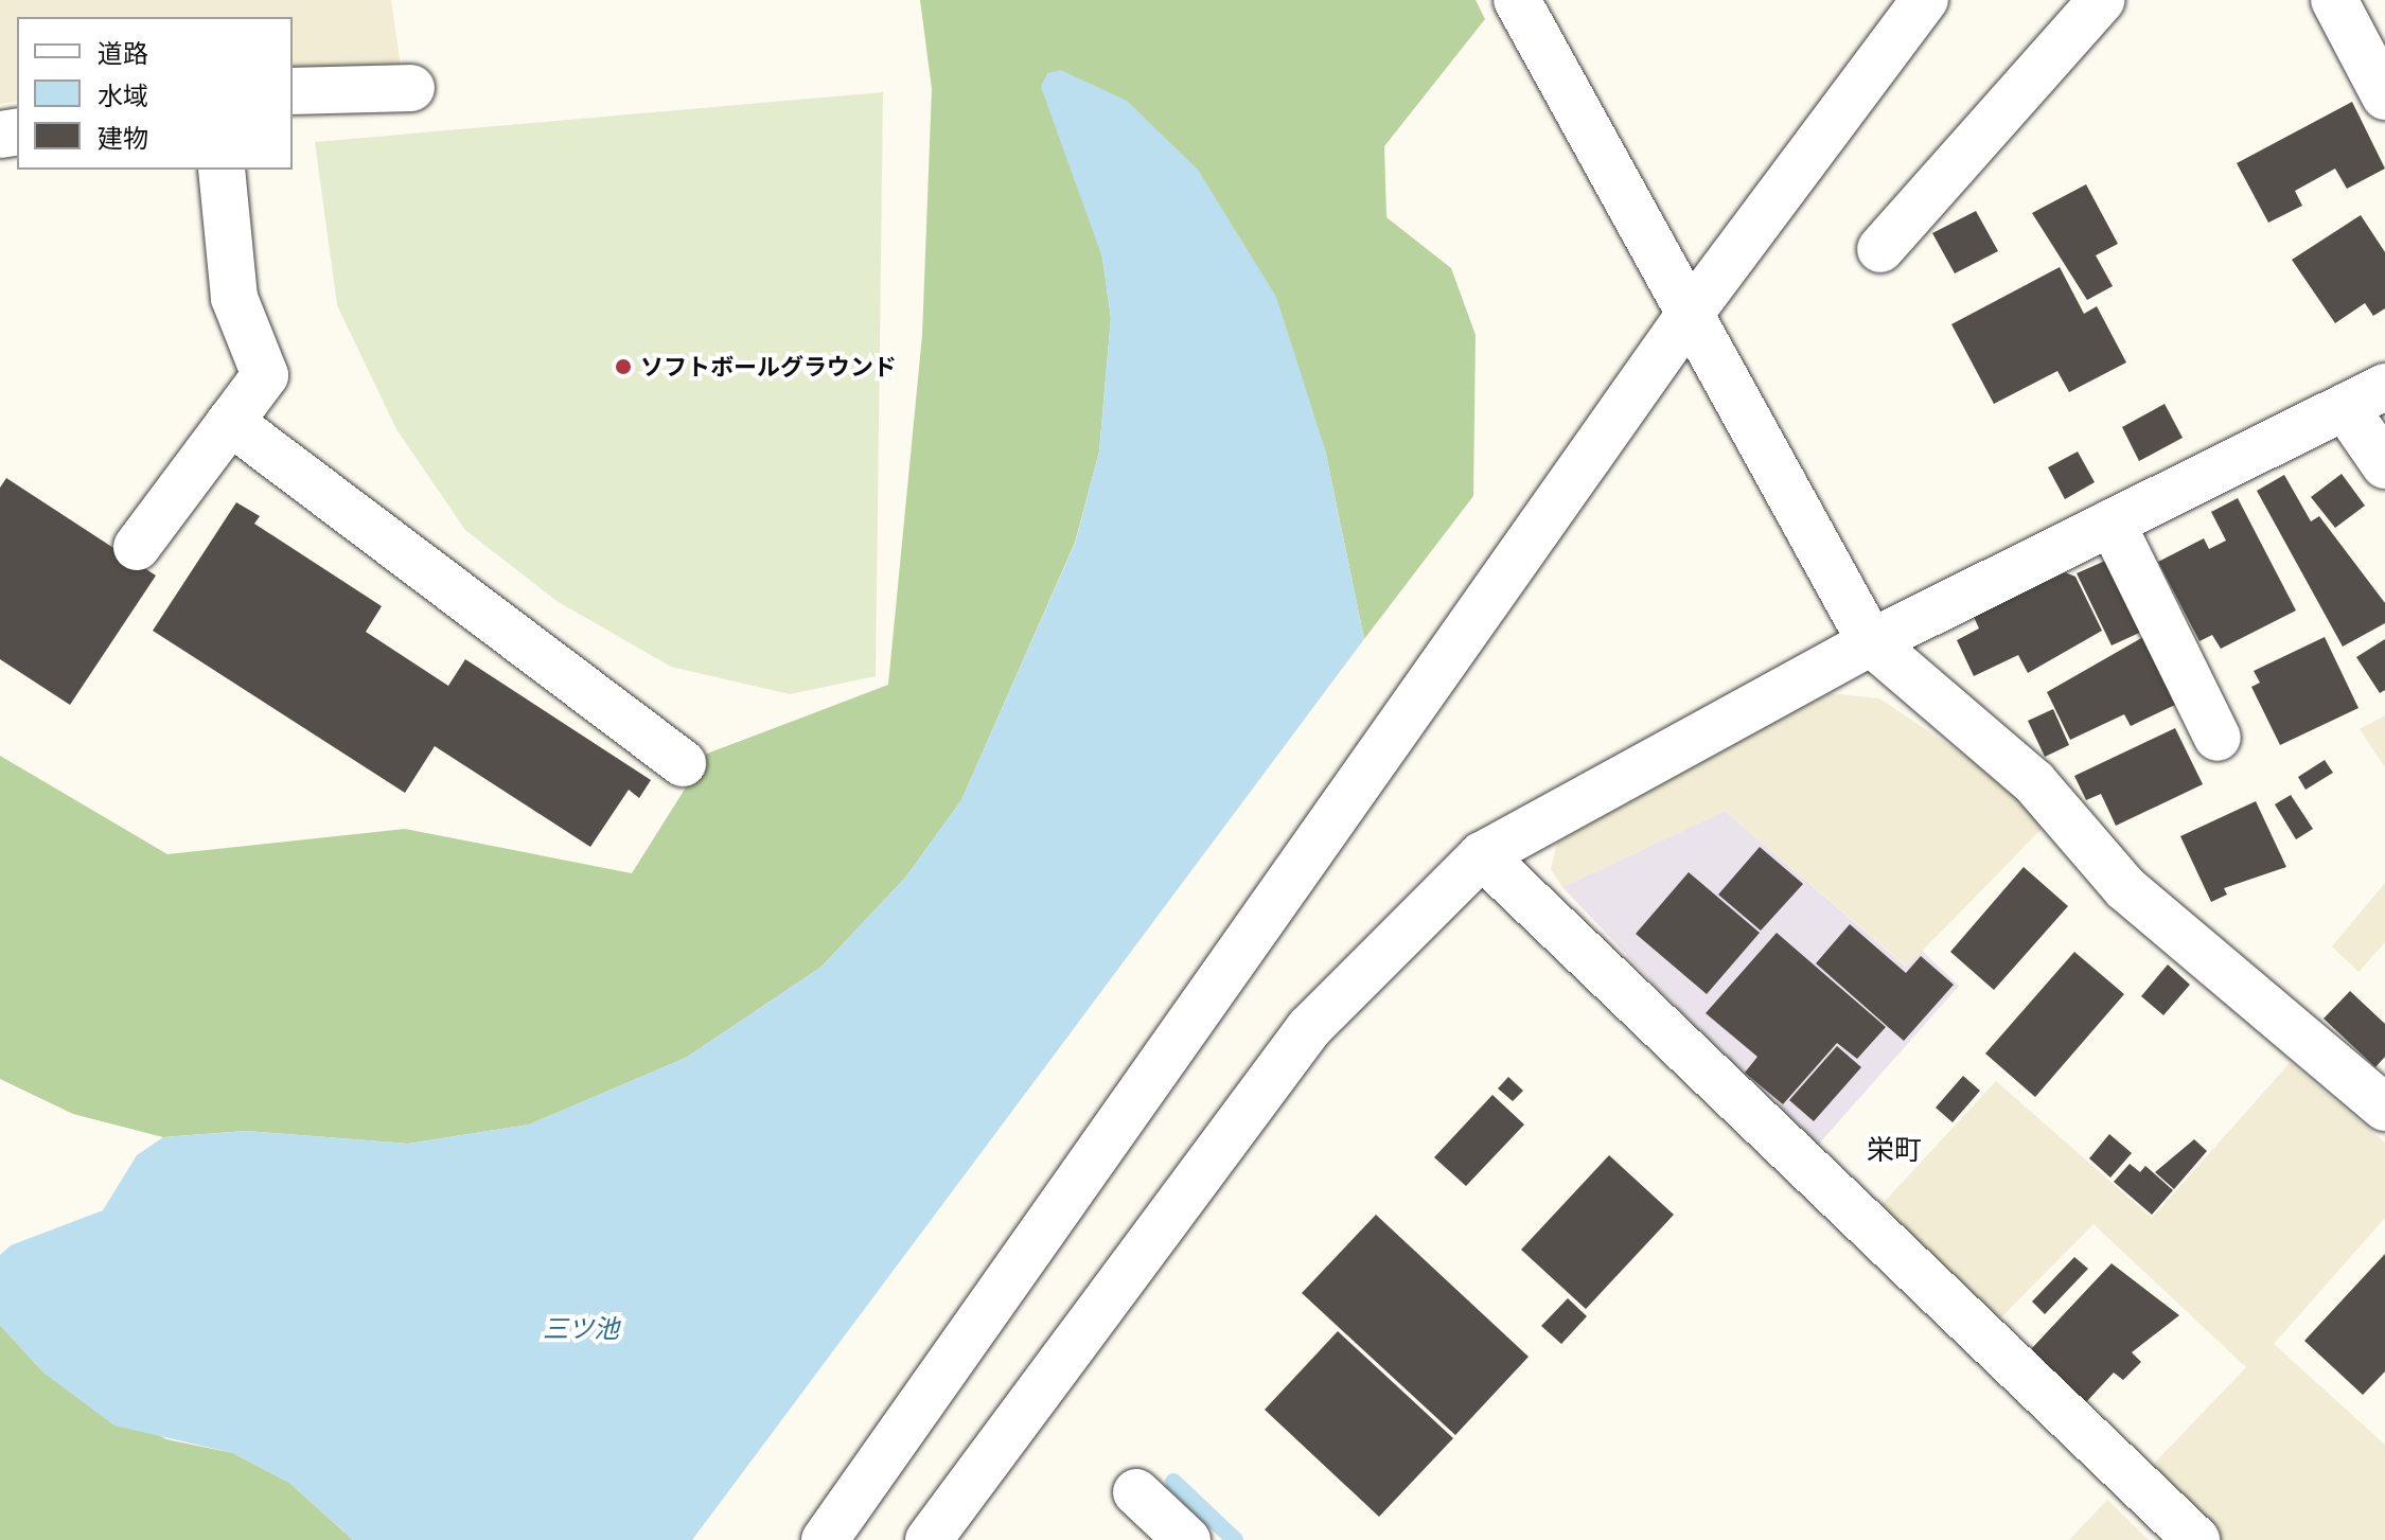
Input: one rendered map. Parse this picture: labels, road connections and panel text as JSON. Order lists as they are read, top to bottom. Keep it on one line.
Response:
{"districts":["栄町"],"water":["三ツ池"],"places":["ソフトボールグラウンド"],"legend":["道路","水域","建物"]}
